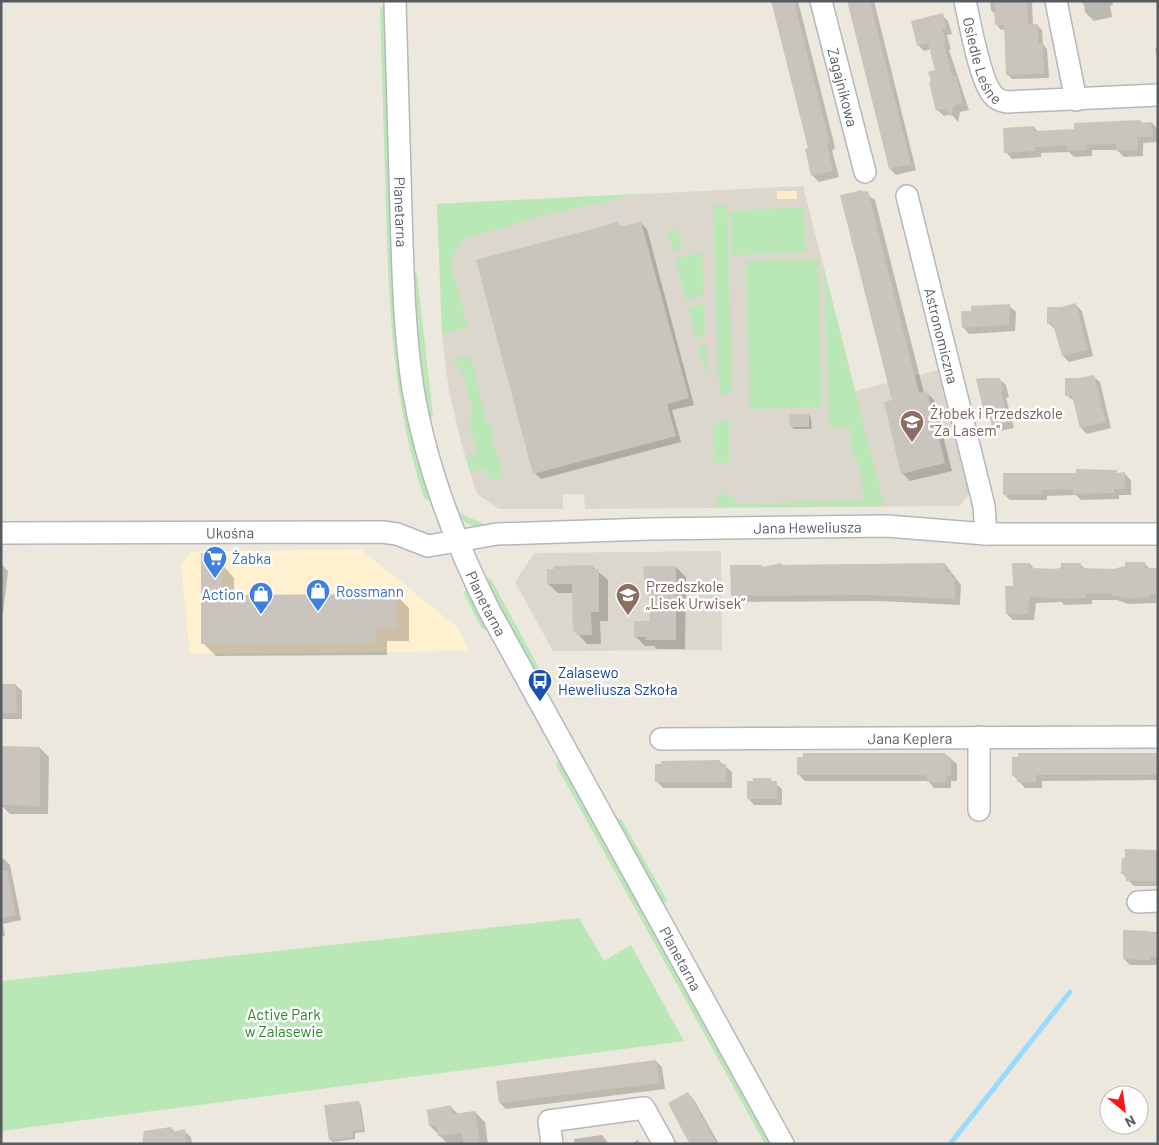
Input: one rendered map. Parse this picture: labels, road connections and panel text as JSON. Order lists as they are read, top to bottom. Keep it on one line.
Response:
{"streets":{"street":["Osiedle Leśne","Zagajnikowa","Planetarna","Astronomiczna","Jana Heweliusza","Ukośna","Jana Keplera"]},"crossings":[["Planetarna","Jana Heweliusza"],["Planetarna","Ukośna"],["Astronomiczna","Jana Heweliusza"],["Jana Heweliusza","Ukośna"]],"parks":["Active Park w Zalasewie"],"places":{"school or university":["Żłobek i Przedszkole \"Za Lasem\"","Przedszkole „Lisek Urwisek”"],"supermarket":["Żabka"],"shop":["Rossmann","Action"],"bus stop":["Zalasewo Heweliusza Szkoła"]},"north":"bottom right"}
